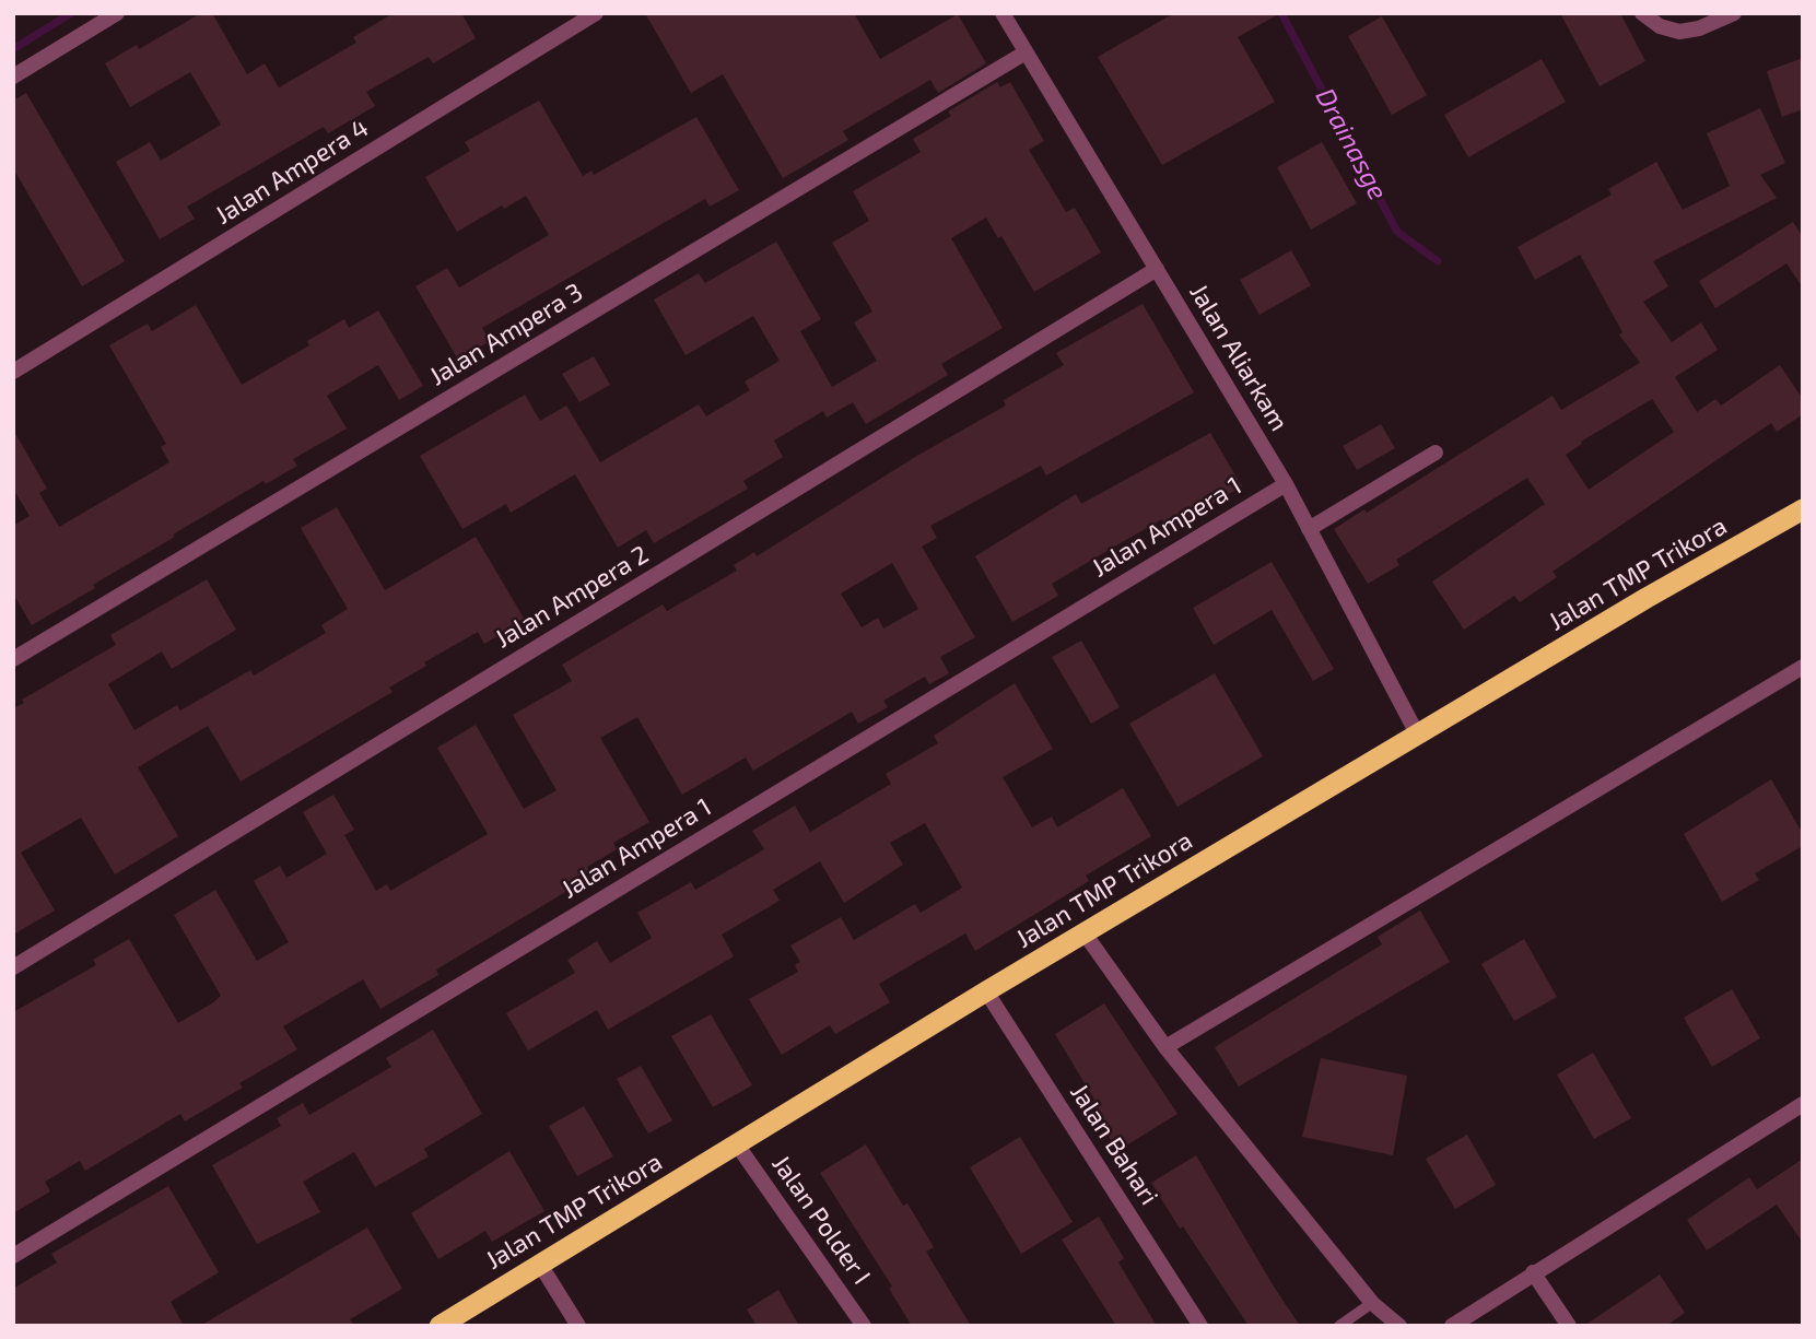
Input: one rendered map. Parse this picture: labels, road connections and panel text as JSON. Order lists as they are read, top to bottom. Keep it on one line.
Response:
{"streets":{"highway":["Jalan TMP Trikora"],"street":["Jalan Ampera 4","Jalan Ampera 3","Jalan Aliarkam","Jalan Ampera 1","Jalan Ampera 2","Jalan Bahari","Jalan Polder I"]},"crossings":[["Jalan Ampera 3","Jalan Aliarkam"],["Jalan Aliarkam","Jalan Ampera 1"],["Jalan Aliarkam","Jalan TMP Trikora"],["Jalan Aliarkam","Jalan Ampera 2"],["Jalan TMP Trikora","Jalan Bahari"],["Jalan TMP Trikora","Jalan Polder I"]],"water":["Drainasge"]}
